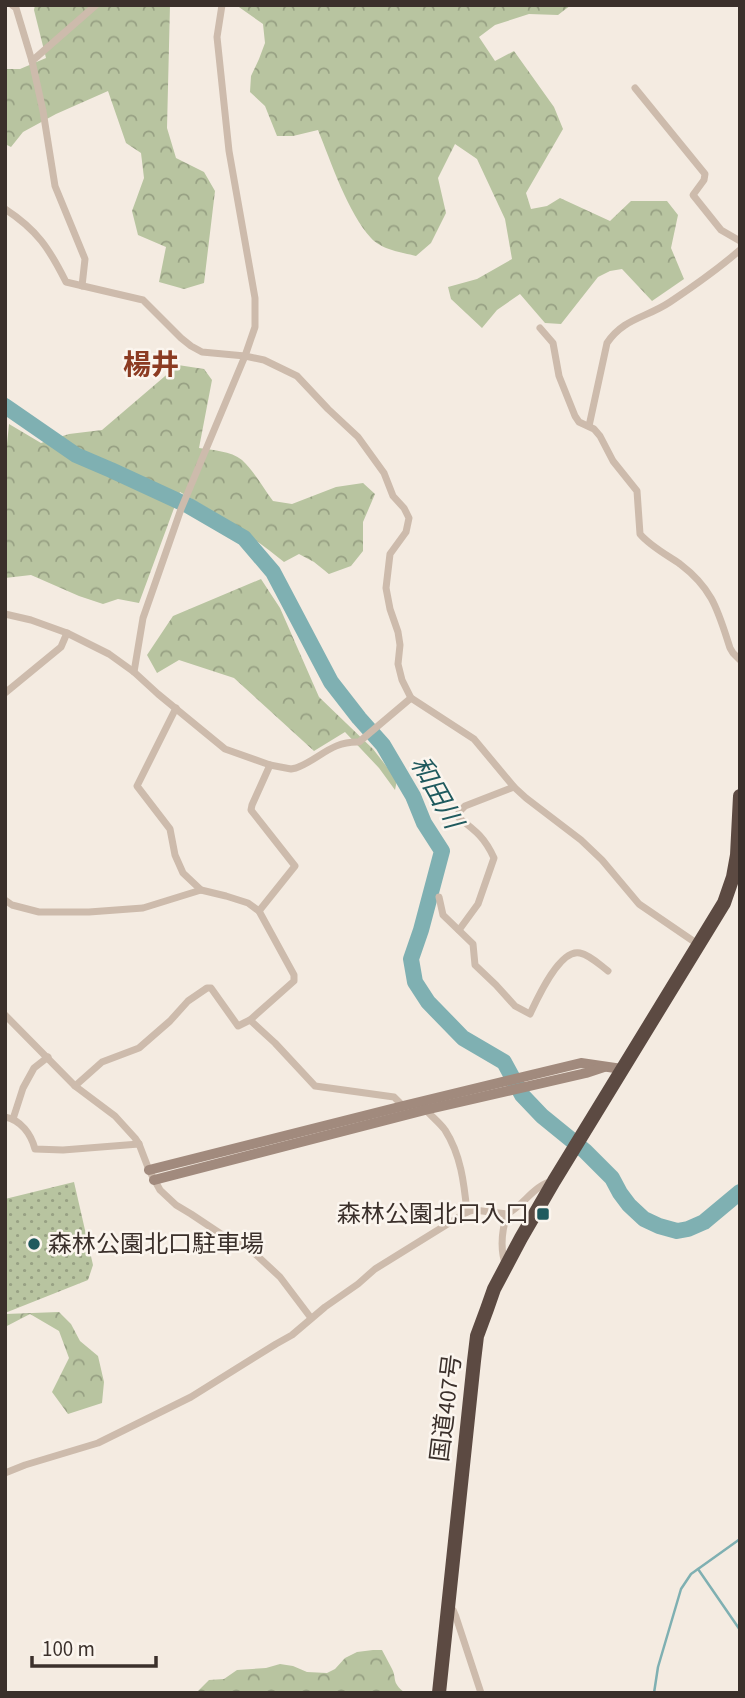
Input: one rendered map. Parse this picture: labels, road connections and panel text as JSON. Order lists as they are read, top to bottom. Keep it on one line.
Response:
{"streets":{"highway":["国道407号"]},"districts":["楊井"],"water":["和田川"],"places":{"transit":["森林公園北口入口"],"other":["森林公園北口駐車場"]},"scale_bar":"100 m"}
